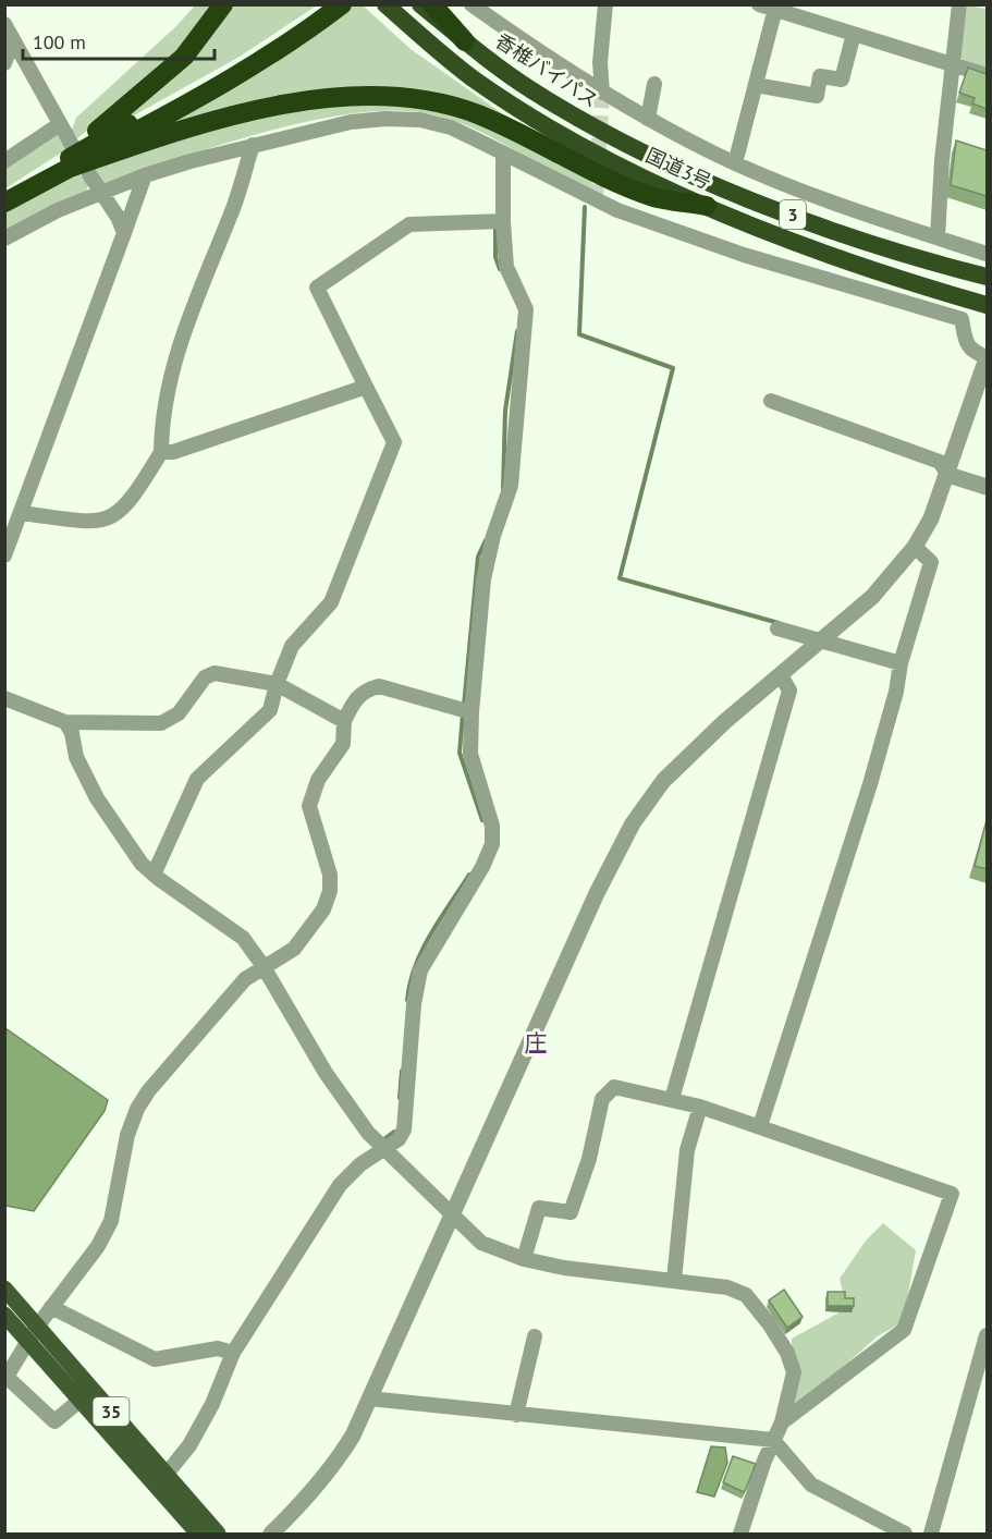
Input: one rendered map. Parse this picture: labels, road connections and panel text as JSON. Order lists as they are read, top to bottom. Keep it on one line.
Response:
{"streets":{"highway":["香椎バイパス","国道3号","3"],"main road":["35"]},"crossings":[["香椎バイパス","国道3号"],["香椎バイパス","3"]],"districts":["庄"],"scale_bar":"100 m"}
